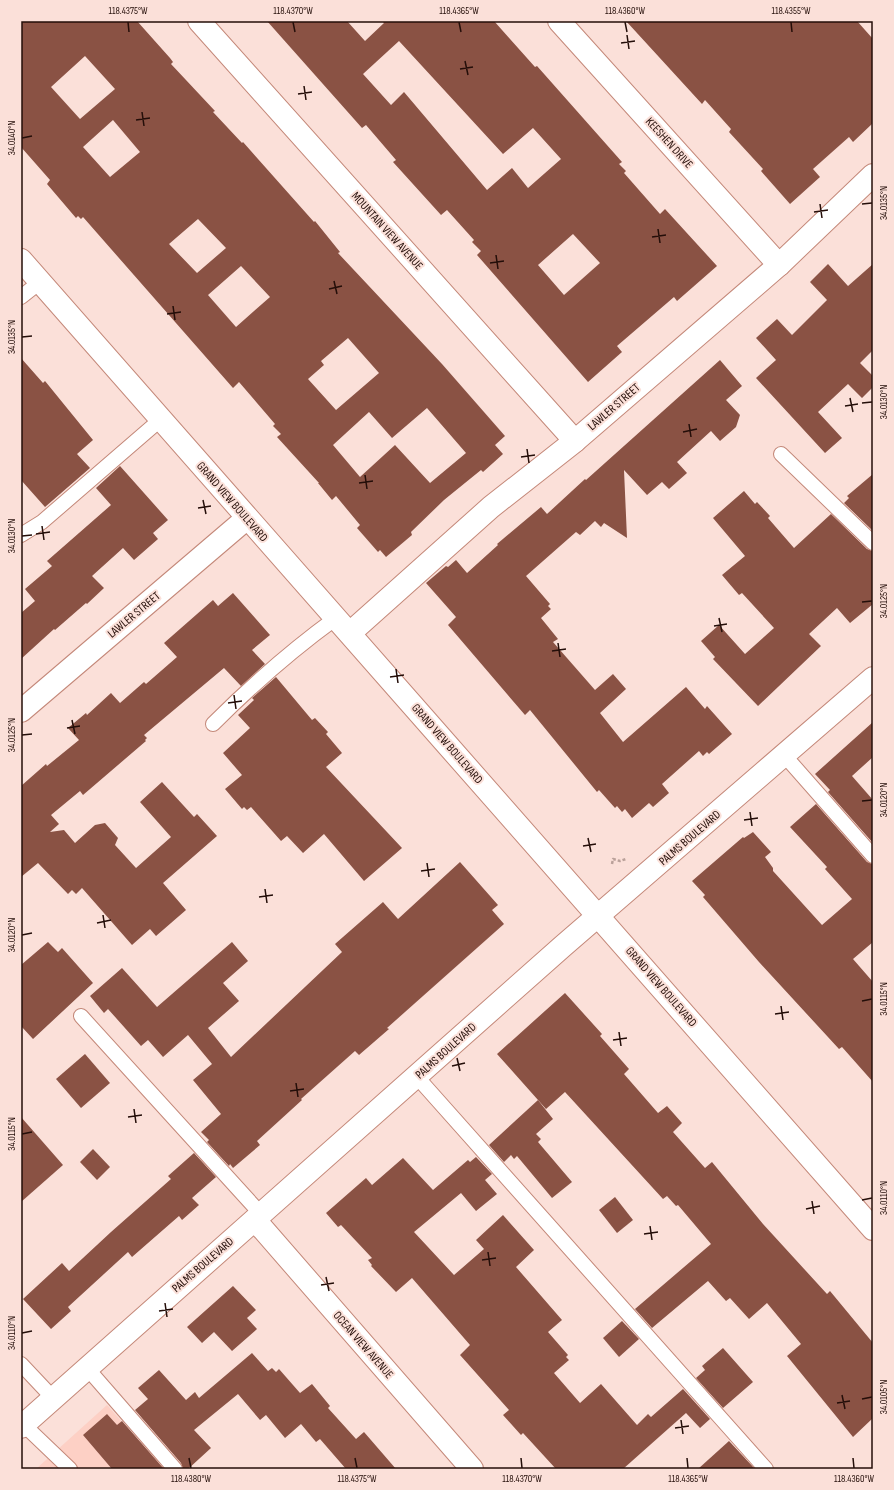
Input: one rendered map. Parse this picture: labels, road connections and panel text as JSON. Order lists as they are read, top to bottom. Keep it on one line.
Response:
{"streets":{"street":["KEESHEN DRIVE","MOUNTAIN VIEW AVENUE","LAWLER STREET","GRAND VIEW BOULEVARD","PALMS BOULEVARD","OCEAN VIEW AVENUE"]},"crossings":[["KEESHEN DRIVE","LAWLER STREET"],["MOUNTAIN VIEW AVENUE","LAWLER STREET"],["LAWLER STREET","GRAND VIEW BOULEVARD"],["GRAND VIEW BOULEVARD","PALMS BOULEVARD"],["PALMS BOULEVARD","OCEAN VIEW AVENUE"]],"coordinates":["118.4375°W","118.4370°W","118.4365°W","118.4360°W","118.4355°W","34.0140°N","34.0135°N","34.0130°N","34.0125°N","34.0120°N","34.0115°N","34.0110°N","34.0105°N","118.4380°W"]}
